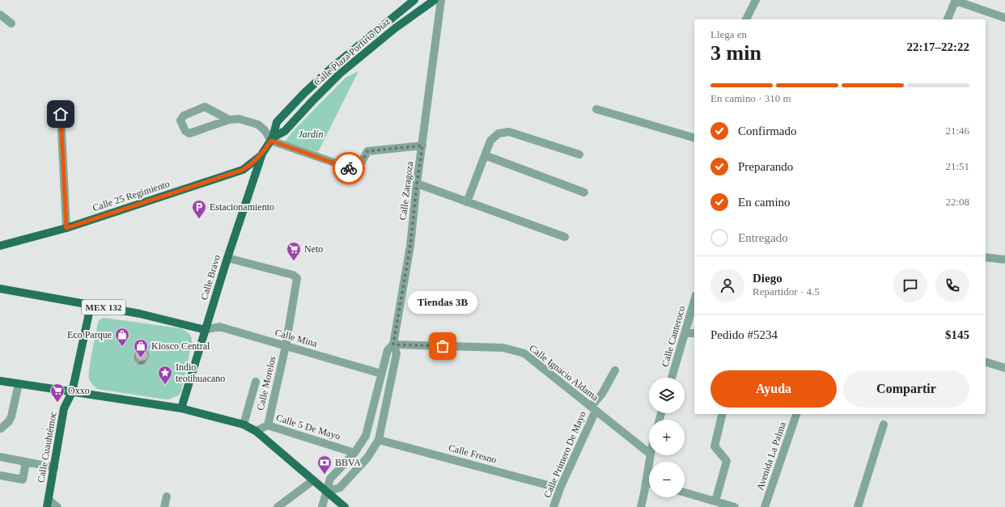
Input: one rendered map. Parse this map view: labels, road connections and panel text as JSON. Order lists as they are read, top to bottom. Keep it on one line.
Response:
{"streets":{"main road":["Calle Plaza Porfirio Díaz","Calle 25 Regimiento","Calle Bravo","MEX 132","Calle Cuauhtémoc"],"street":["Calle Zaragoza","Calle Canteroco","Calle Mina","Calle Ignacio Aldama","Calle Morelos","Calle 5 De Mayo","Calle Fresno","Calle Primero De Mayo","Avenida La Palma"]},"crossings":[["Calle Plaza Porfirio Díaz","Calle 25 Regimiento"],["Calle Plaza Porfirio Díaz","Calle Bravo"],["Calle Zaragoza","Calle Mina"],["Calle Zaragoza","Calle Ignacio Aldama"],["Calle Zaragoza","Calle 5 De Mayo"],["Calle Zaragoza","Calle Fresno"],["Calle 25 Regimiento","Calle Bravo"],["Calle Bravo","MEX 132"],["Calle Bravo","Calle Mina"],["Calle Bravo","Calle Morelos"],["MEX 132","Calle Mina"],["MEX 132","Calle Cuauhtémoc"],["Calle Mina","Calle Morelos"],["Calle Ignacio Aldama","Calle Primero De Mayo"],["Calle Morelos","Calle 5 De Mayo"],["Calle Fresno","Calle Primero De Mayo"]],"parks":["Jardín"],"places":{"parking":["Estacionamiento"],"supermarket":["Neto","Oxxo"],"other":["Tiendas 3B"],"shop":["Eco Parque","Kiosco Central"],"place":["Indio teotihuacano"],"bank":["BBVA"]},"page":{"heading":["3 min","Llega en","22:17–22:22"],"panel":["Diego","Repartidor · 4.5","Pedido #5234","$145"],"bar":"En camino · 310 m","list":[["Confirmado","21:46"],["Preparando","21:51"],["En camino","22:08"],"Entregado"],"bubble":"Tiendas 3B","buttons":["Ayuda","Compartir"],"map_buttons":["+","−"]}}
